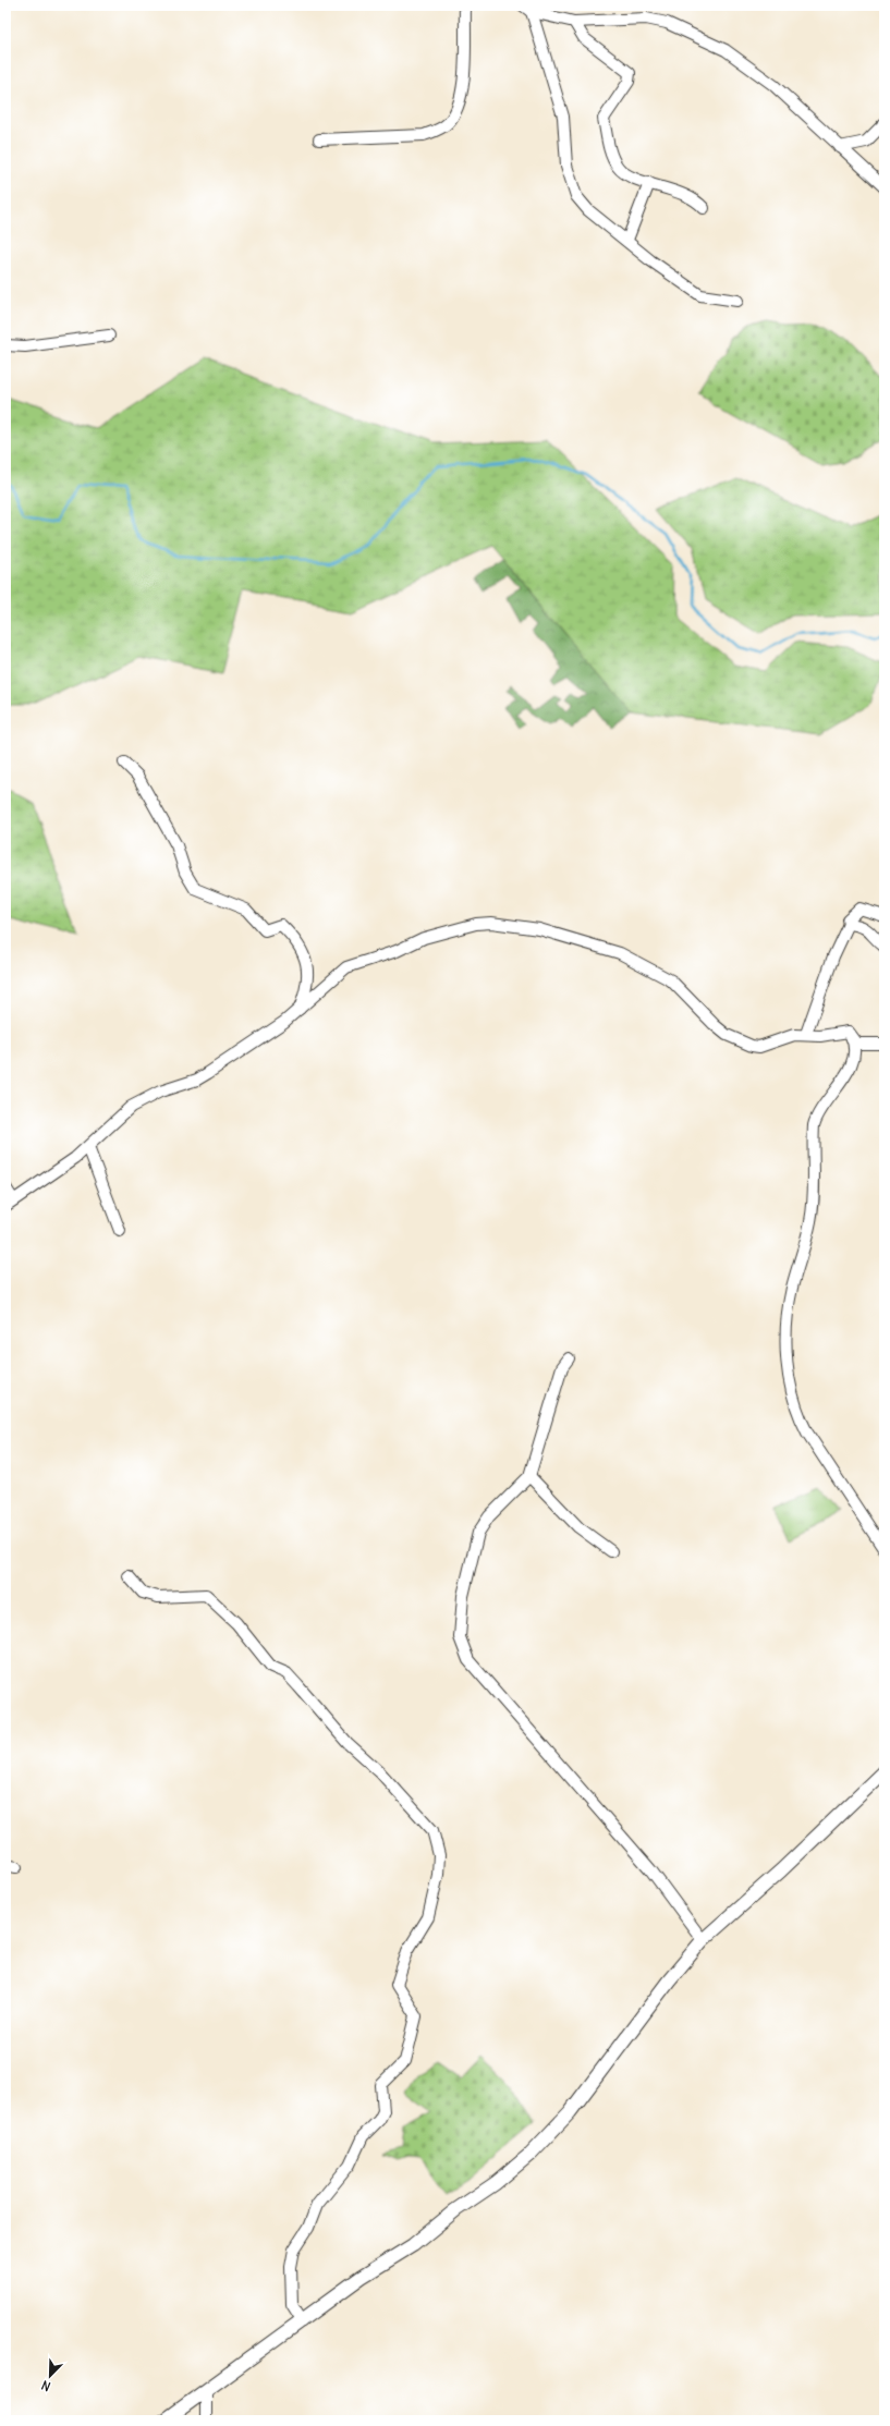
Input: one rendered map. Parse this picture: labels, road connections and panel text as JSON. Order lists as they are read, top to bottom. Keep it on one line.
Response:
{"north":"bottom left"}
